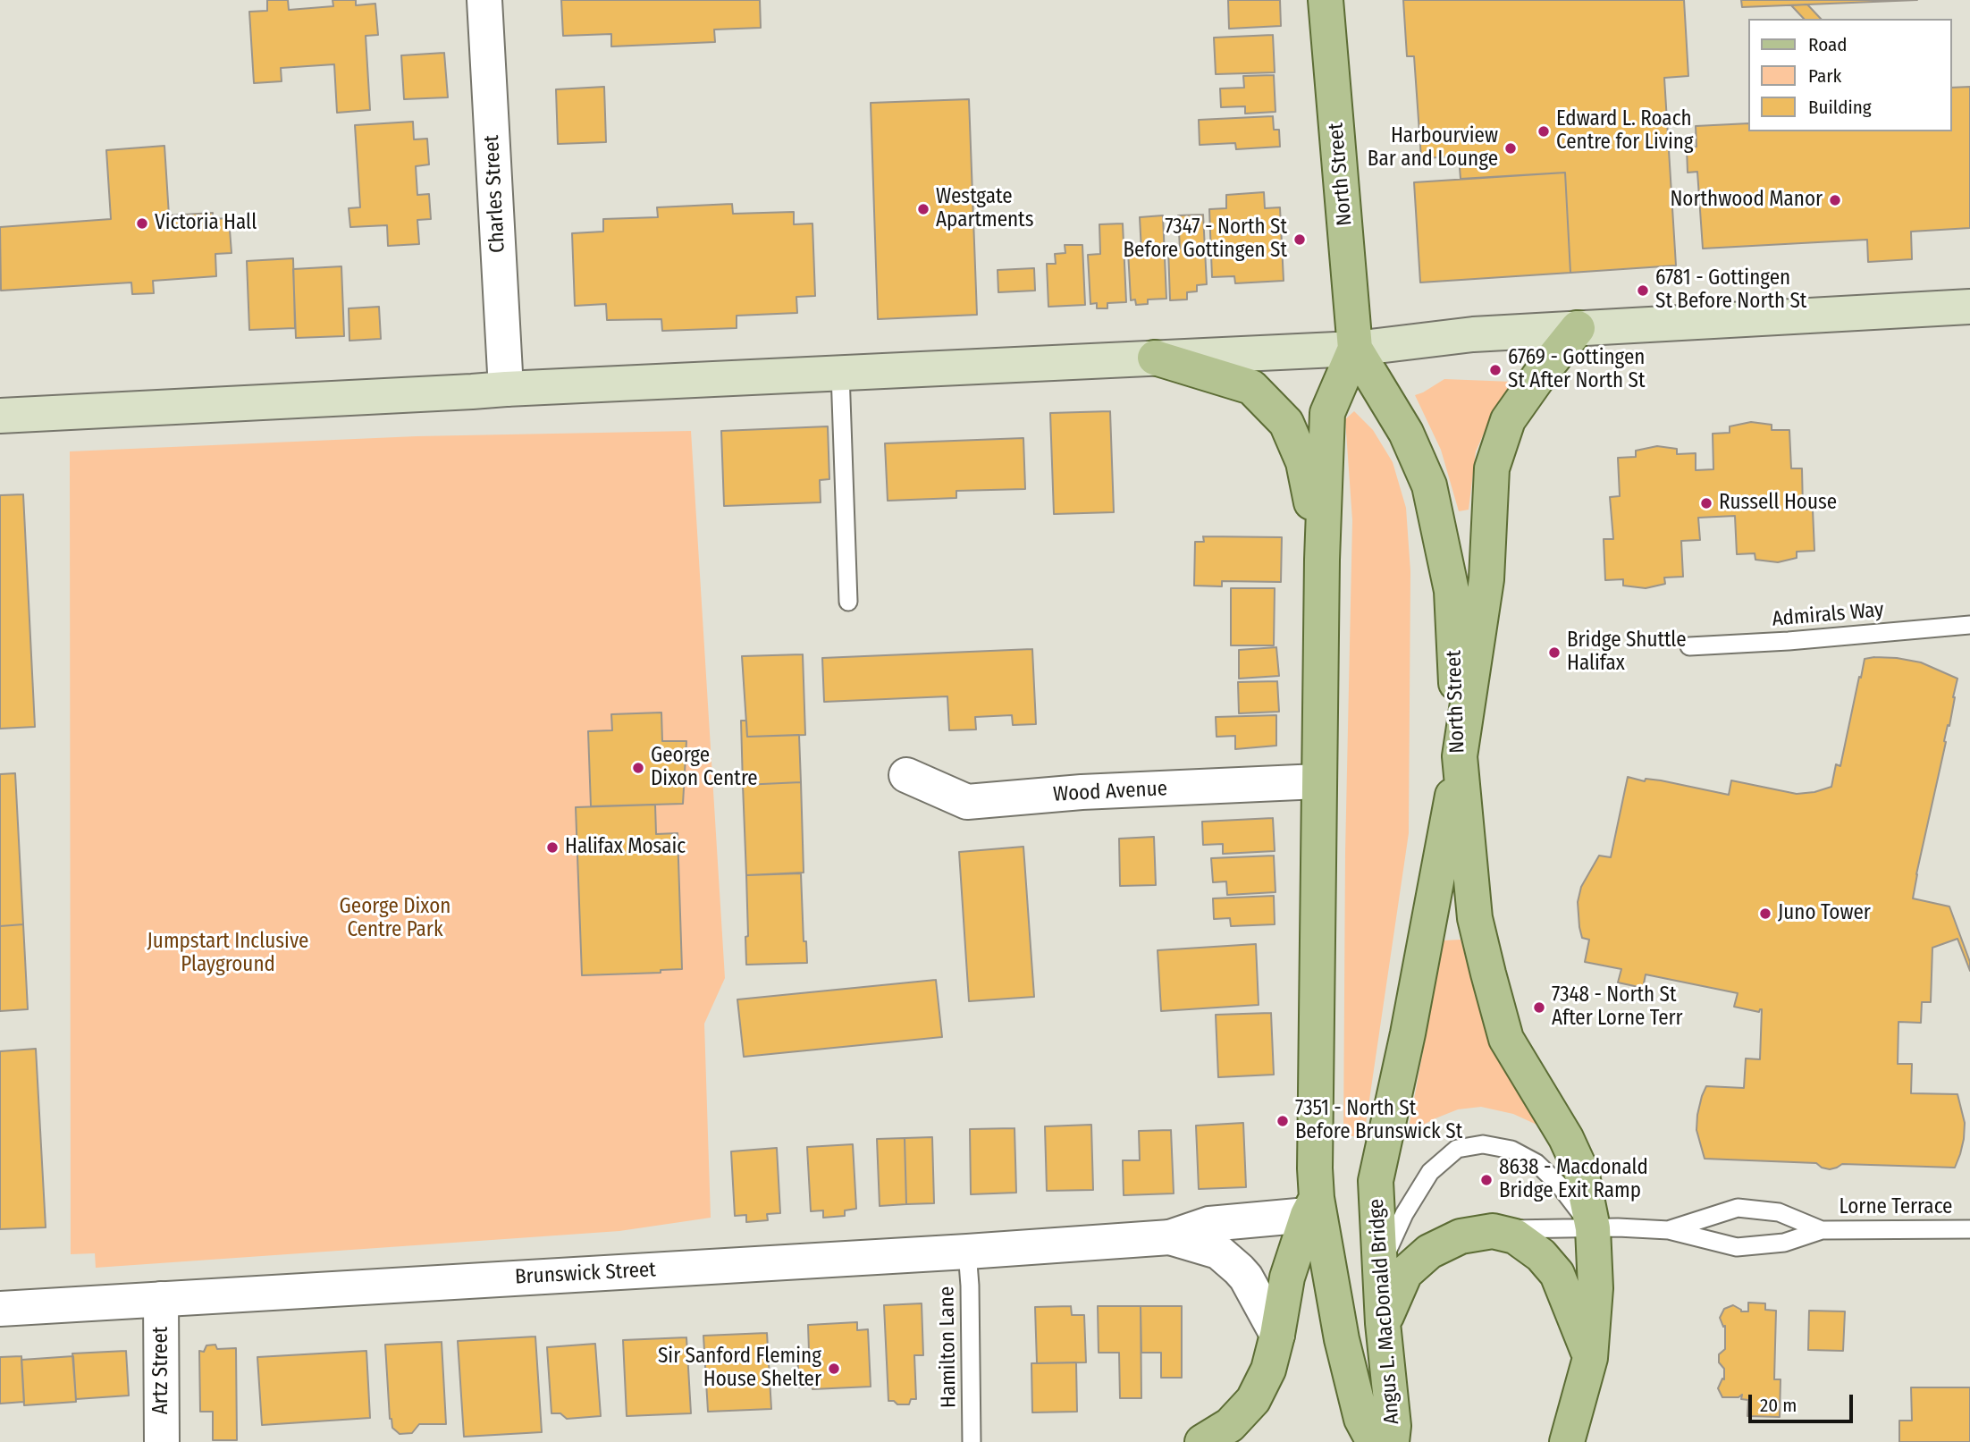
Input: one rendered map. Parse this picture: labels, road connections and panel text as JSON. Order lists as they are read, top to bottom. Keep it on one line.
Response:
{"streets":{"main road":["North Street","Angus L. MacDonald Bridge"],"street":["Charles Street","Wood Avenue","Brunswick Street","Artz Street"],"lane":["Admirals Way","Lorne Terrace","Hamilton Lane"]},"crossings":[["North Street","Wood Avenue"],["North Street","Brunswick Street"],["North Street","Angus L. MacDonald Bridge"],["Brunswick Street","Angus L. MacDonald Bridge"],["Brunswick Street","Hamilton Lane"],["Brunswick Street","Artz Street"]],"parks":["George Dixon Centre Park","Jumpstart Inclusive Playground"],"places":["Edward L. Roach Centre for Living","Harbourview Bar and Lounge","Northwood Manor","Westgate Apartments","Victoria Hall","7347 - North St Before Gottingen St","6781 - Gottingen St Before North St","6769 - Gottingen St After North St","Russell House","Bridge Shuttle Halifax","George Dixon Centre","Halifax Mosaic","Juno Tower","7348 - North St After Lorne Terr","7351 - North St Before Brunswick St","8638 - Macdonald Bridge Exit Ramp","Sir Sanford Fleming House Shelter"],"legend":["Road","Park","Building"],"scale_bar":"20 m"}
